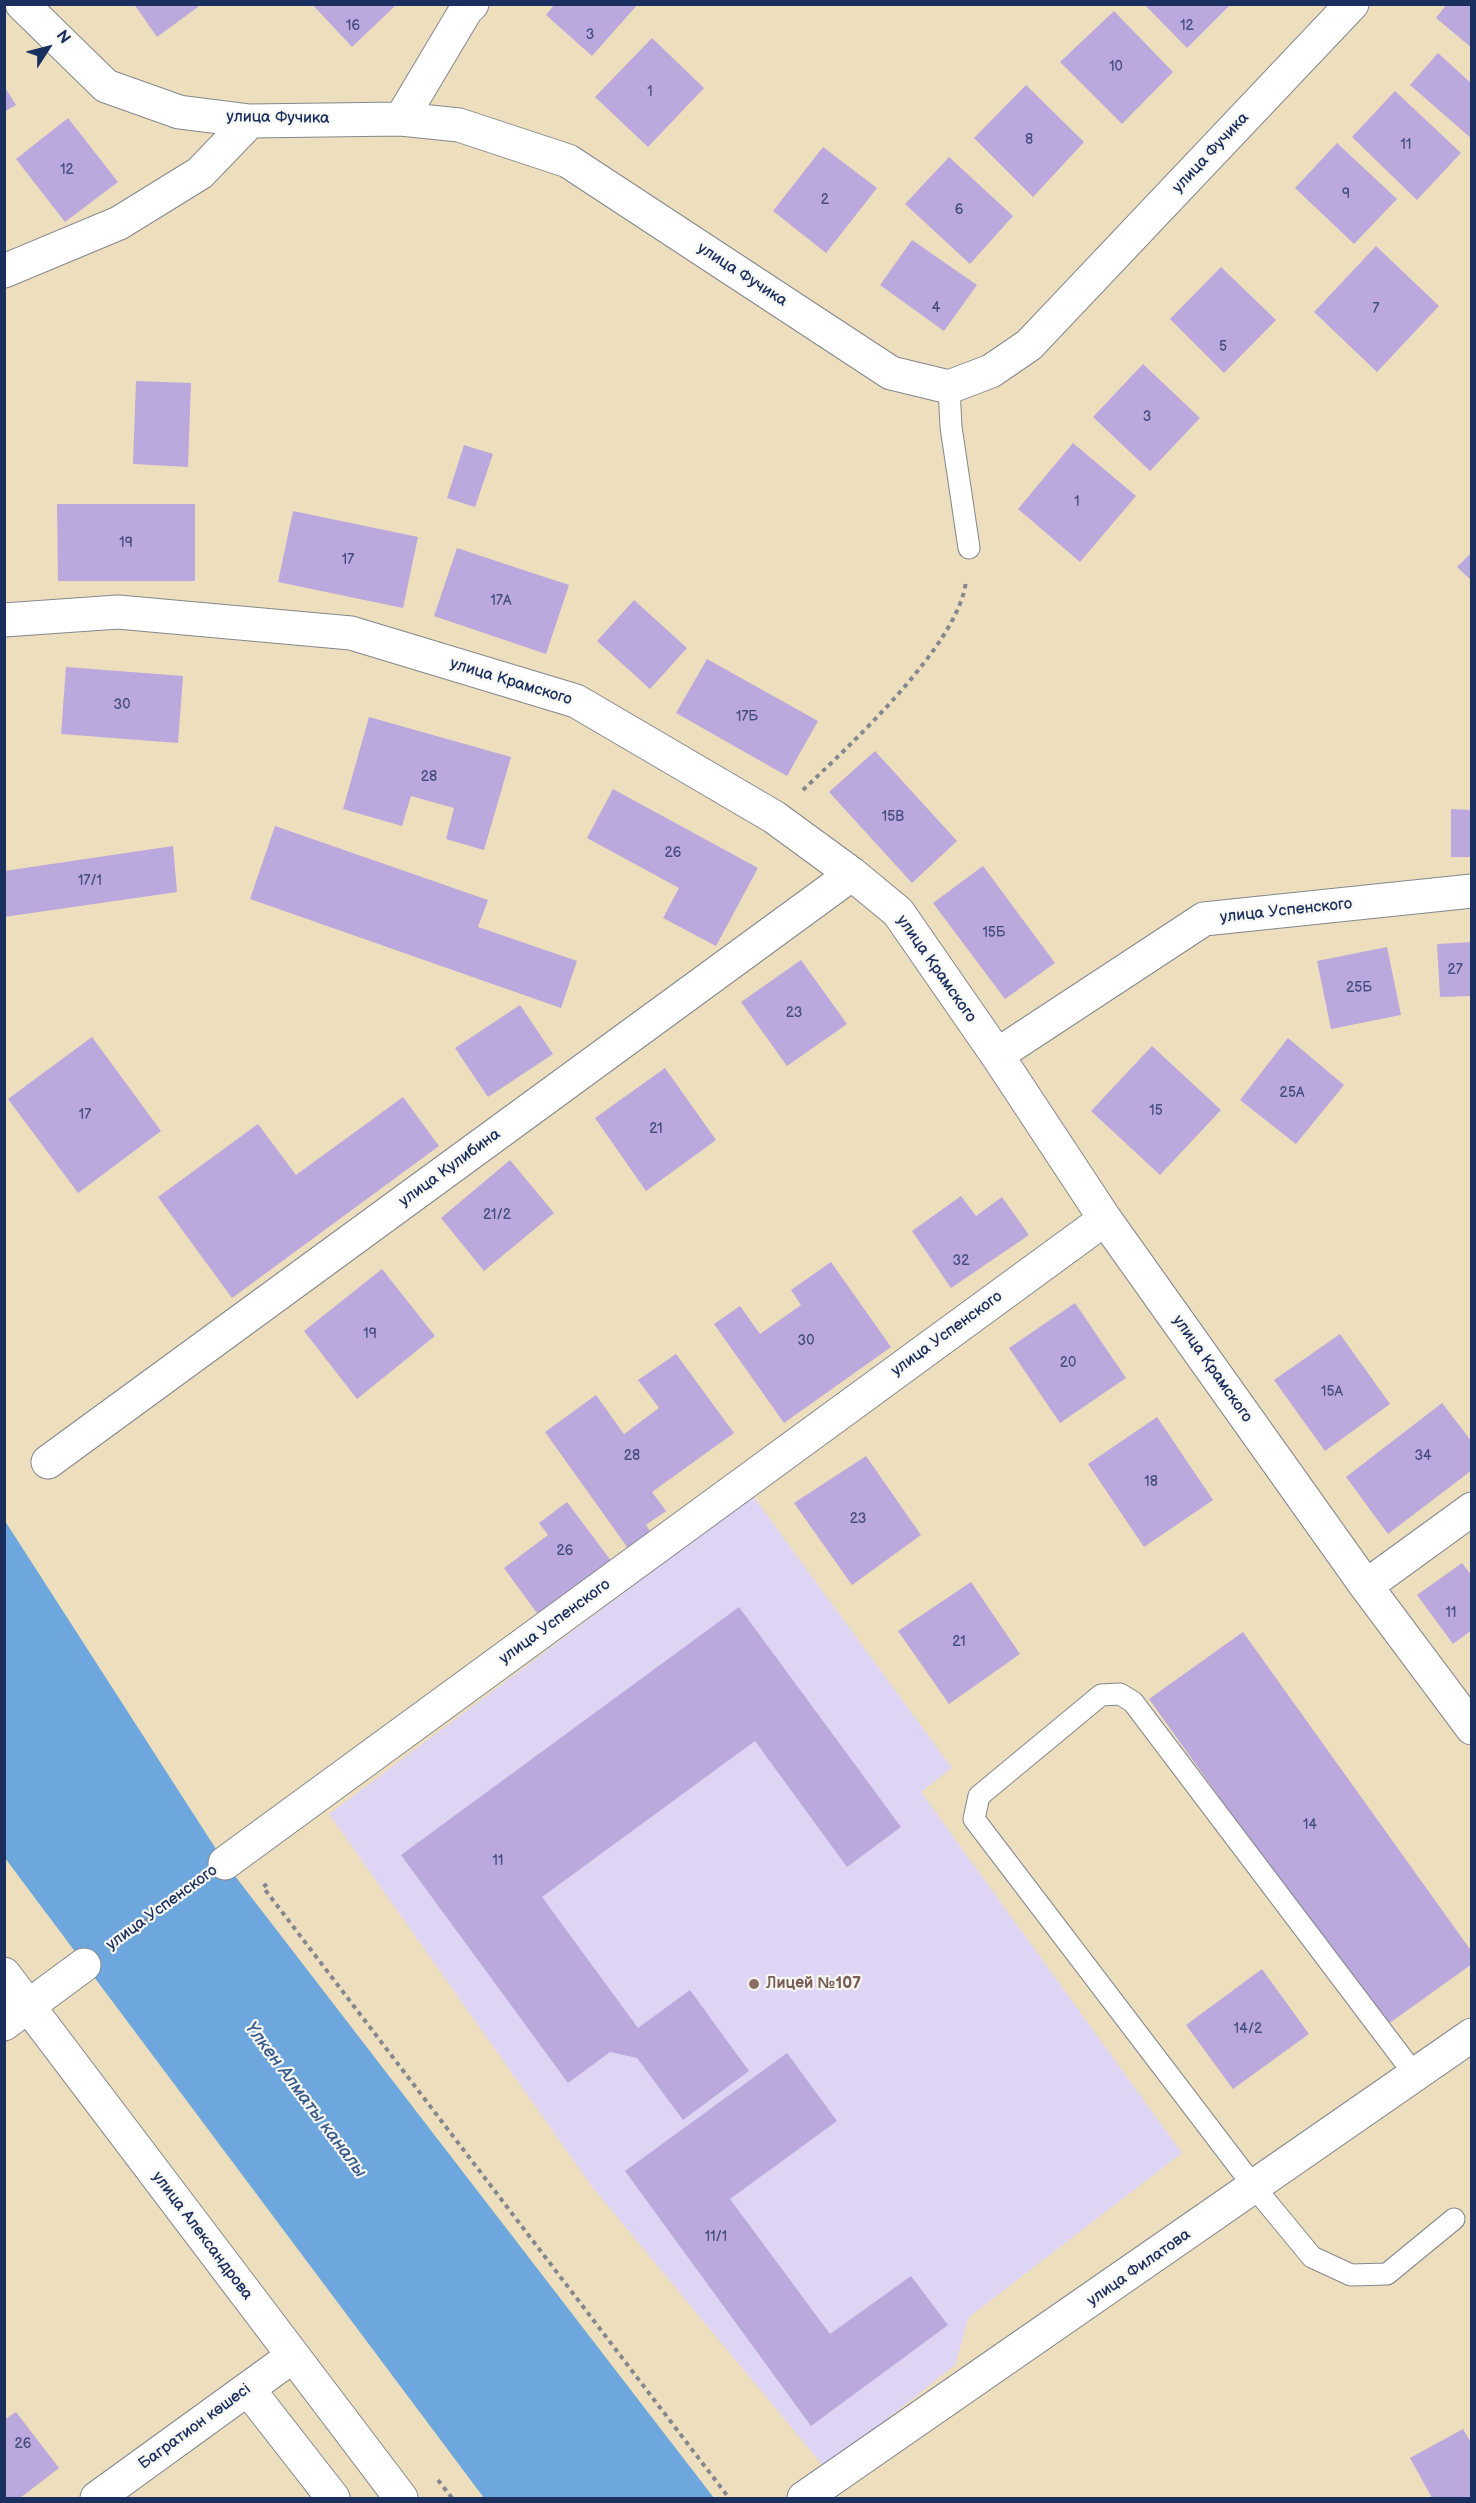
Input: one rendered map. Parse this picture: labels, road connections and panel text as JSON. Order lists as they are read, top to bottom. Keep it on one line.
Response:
{"streets":{"street":["улица Фучика","улица Крамского","улица Успенского","улица Кулибина","улица Александрова","улица Филатова","Багратион көшесі"]},"crossings":[["улица Крамского","улица Успенского"],["улица Крамского","улица Кулибина"],["улица Александрова","Багратион көшесі"]],"water":["Үлкен Алматы каналы"],"places":["Лицей №107"],"house_numbers":["16","12","3","10","1","8","11","12","9","2","6","4","7","5","3","1","19","17","17А","30","17Б","28","15В","26","17/1","15Б","27","25Б","23","25А","15","17","21","21/2","32","19","30","20","15А","28","34","18","23","26","11","21","14","11","14/2","11/1","26"],"north":"top right"}
